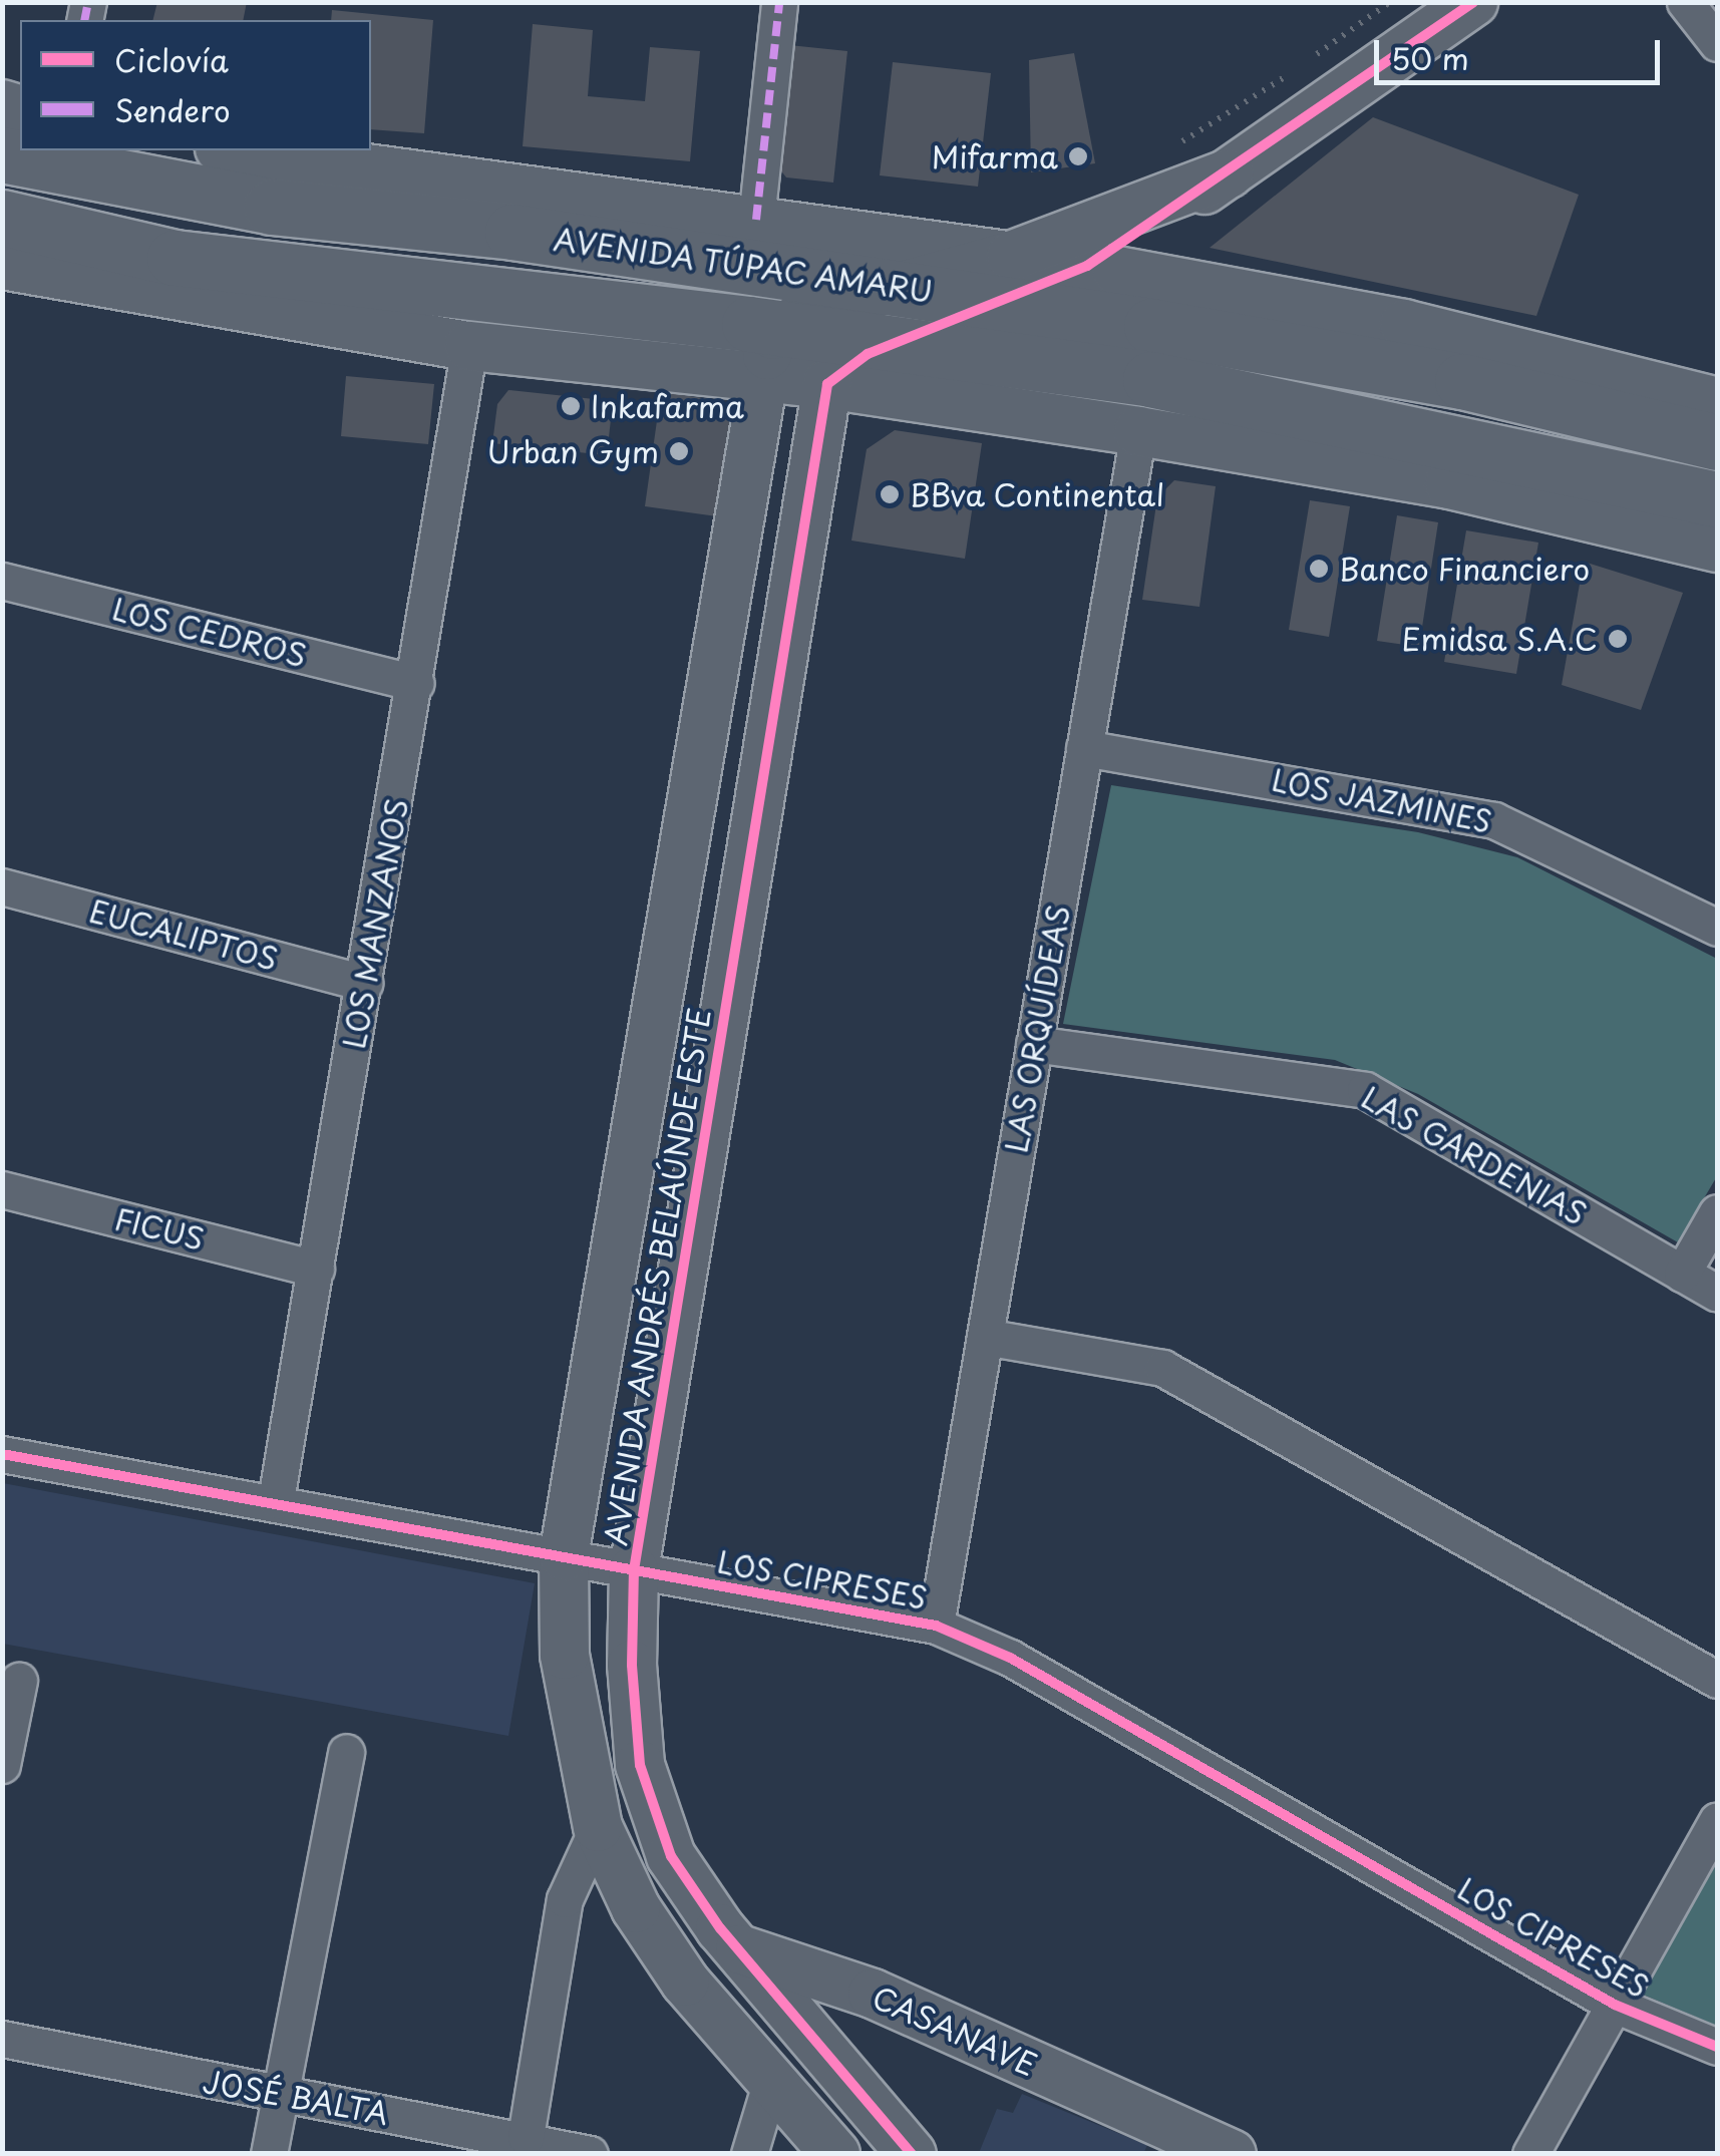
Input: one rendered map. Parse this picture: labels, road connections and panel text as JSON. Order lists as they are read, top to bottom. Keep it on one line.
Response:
{"streets":{"highway":["AVENIDA TÚPAC AMARU"],"street":["LOS CEDROS","LOS JAZMINES","LOS MANZANOS","EUCALIPTOS","LAS ORQUÍDEAS","LAS GARDENIAS","FICUS","AVENIDA ANDRÉS BELAÚNDE ESTE","LOS CIPRESES","CASANAVE","JOSÉ BALTA"]},"crossings":[["AVENIDA TÚPAC AMARU","AVENIDA ANDRÉS BELAÚNDE ESTE"],["LOS CEDROS","LOS MANZANOS"],["LOS JAZMINES","LAS ORQUÍDEAS"],["LOS MANZANOS","EUCALIPTOS"],["LOS MANZANOS","FICUS"],["LOS MANZANOS","LOS CIPRESES"],["LAS ORQUÍDEAS","LAS GARDENIAS"],["LAS ORQUÍDEAS","LOS CIPRESES"],["AVENIDA ANDRÉS BELAÚNDE ESTE","LOS CIPRESES"],["AVENIDA ANDRÉS BELAÚNDE ESTE","CASANAVE"]],"places":["Mifarma","Inkafarma","Urban Gym","BBva Continental","Banco Financiero","Emidsa S.A.C"],"legend":["Ciclovía","Sendero"],"scale_bar":"50 m"}
